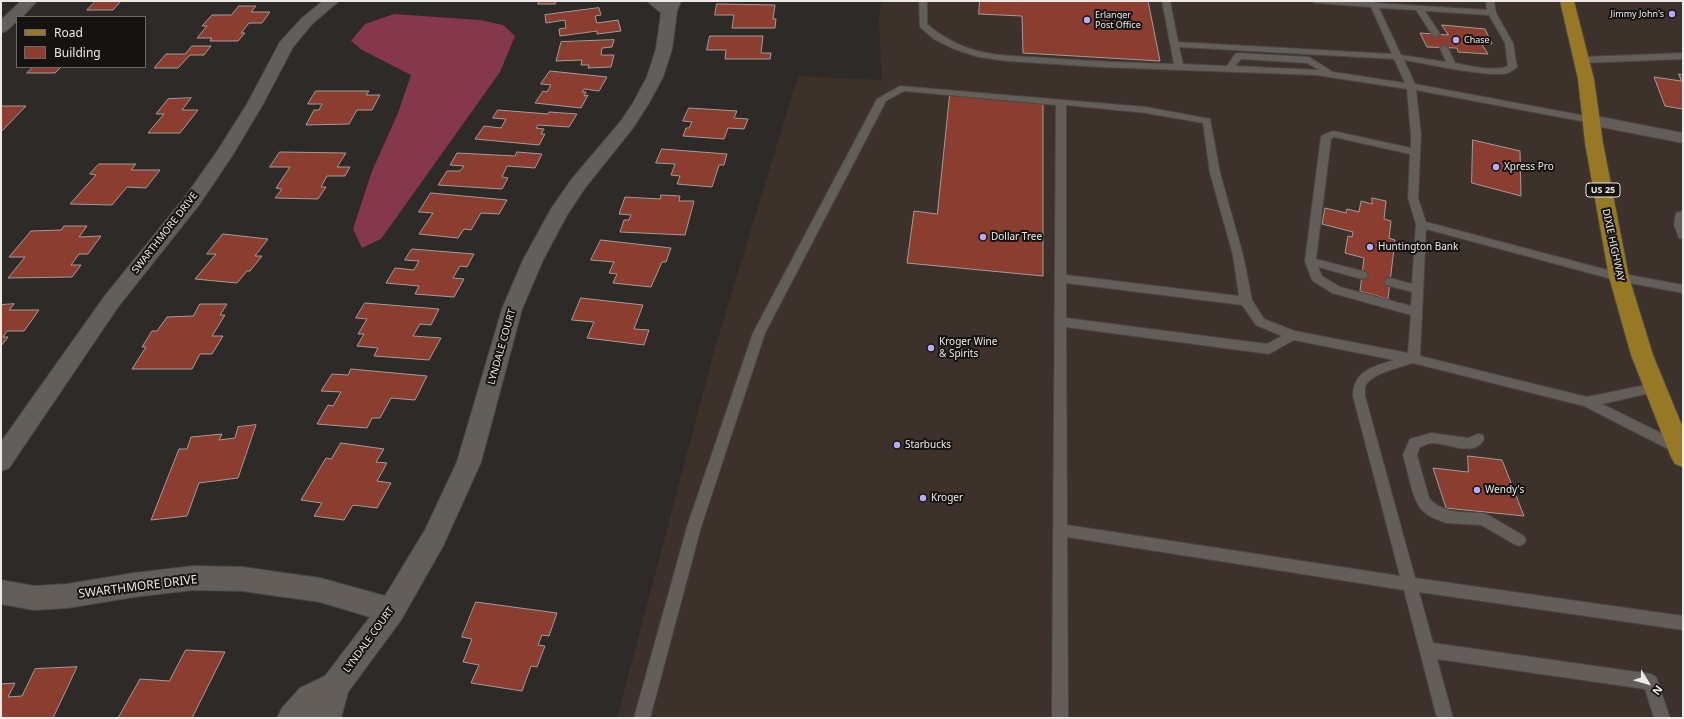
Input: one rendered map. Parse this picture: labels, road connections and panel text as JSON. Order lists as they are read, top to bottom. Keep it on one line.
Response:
{"streets":{"main road":["US 25","DIXIE HIGHWAY"],"street":["SWARTHMORE DRIVE","LYNDALE COURT"]},"crossings":[["SWARTHMORE DRIVE","LYNDALE COURT"]],"places":["Jimmy John's","Erlanger Post Office","Chase","Xpress Pro","Dollar Tree","Huntington Bank","Kroger Wine & Spirits","Starbucks","Wendy's","Kroger"],"legend":["Road","Building"],"north":"bottom right"}
